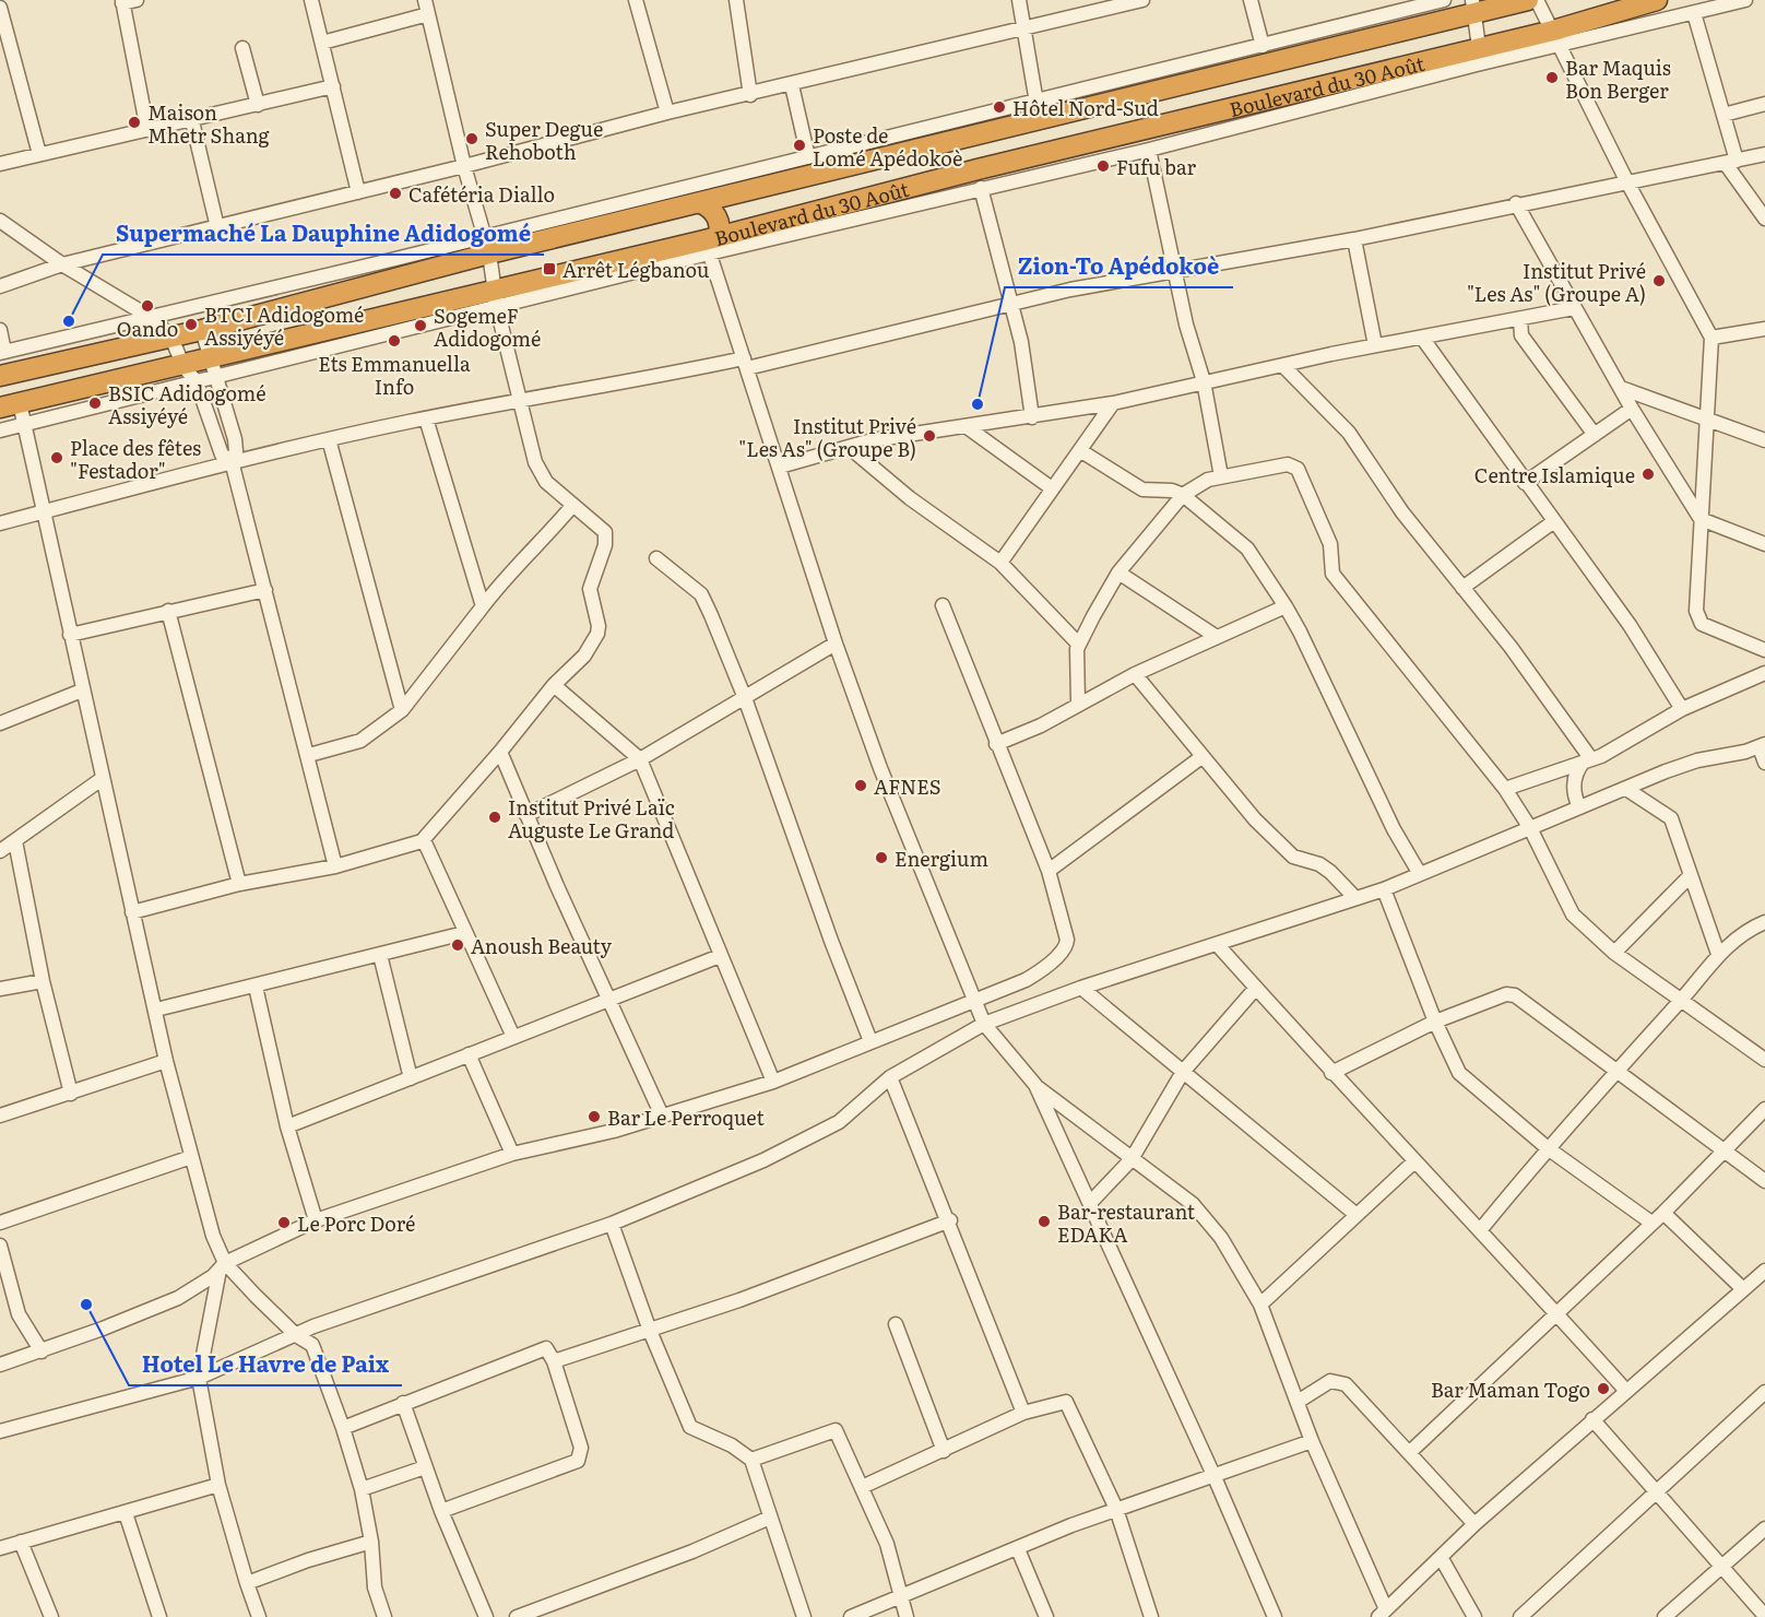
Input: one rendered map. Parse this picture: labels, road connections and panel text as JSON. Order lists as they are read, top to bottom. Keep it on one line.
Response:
{"streets":{"highway":["Boulevard du 30 Août"]},"places":{"other":["Bar Maquis Bon Berger","Hôtel Nord-Sud","Maison Mhetr Shang","Super Degue Rehoboth","Poste de Lomé Apédokoè","Fufu bar","Cafétéria Diallo","Institut Privé \"Les As\" (Groupe A)","Oando","Supermaché La Dauphine Adidogomé","BTCI Adidogomé Assiyéyé","SogemeF Adidogomé","Ets Emmanuella Info","BSIC Adidogomé Assiyéyé","Zion-To Apédokoè","Institut Privé \"Les As\" (Groupe B)","Place des fêtes \"Festador\"","Centre Islamique","AFNES","Institut Privé Laïc Auguste Le Grand","Energium","Anoush Beauty","Bar Le Perroquet","Bar-restaurant EDAKA","Le Porc Doré","Hotel Le Havre de Paix","Bar Maman Togo"],"transit":["Arrêt Légbanou"]}}
